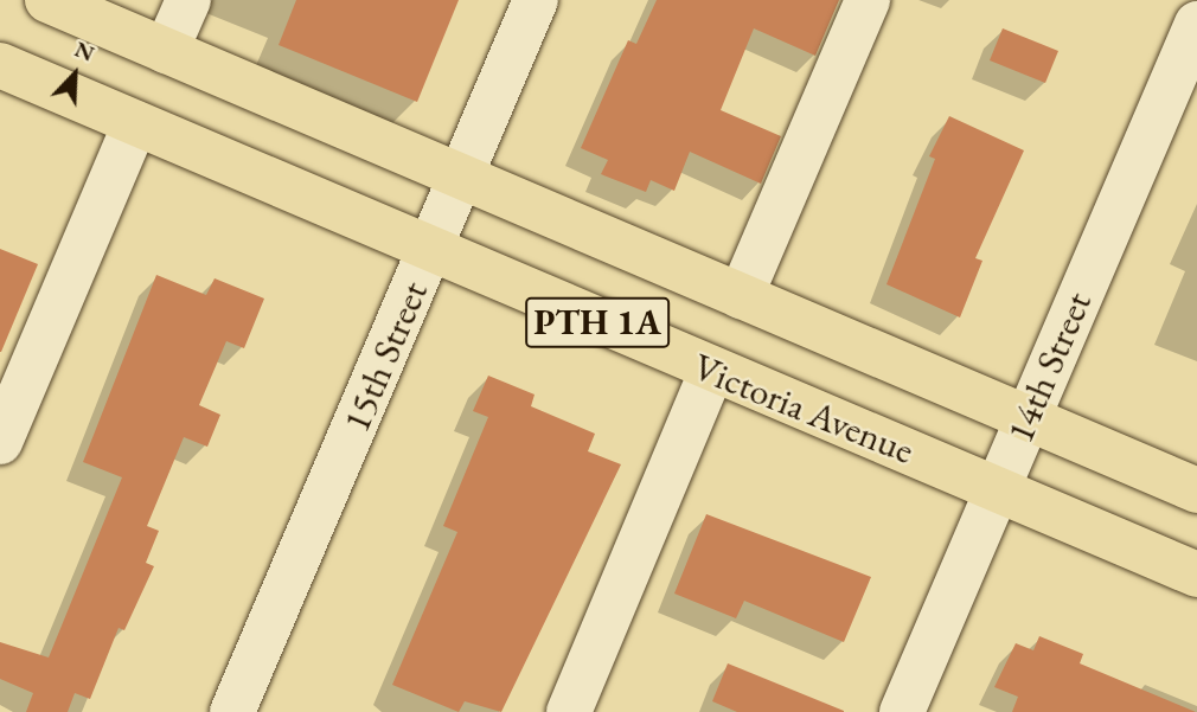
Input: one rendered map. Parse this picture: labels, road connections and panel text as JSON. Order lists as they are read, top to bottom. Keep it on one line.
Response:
{"streets":{"main road":["PTH 1A","Victoria Avenue"],"street":["15th Street","14th Street"]},"crossings":[["15th Street","Victoria Avenue"],["14th Street","Victoria Avenue"]],"north":"top right"}
